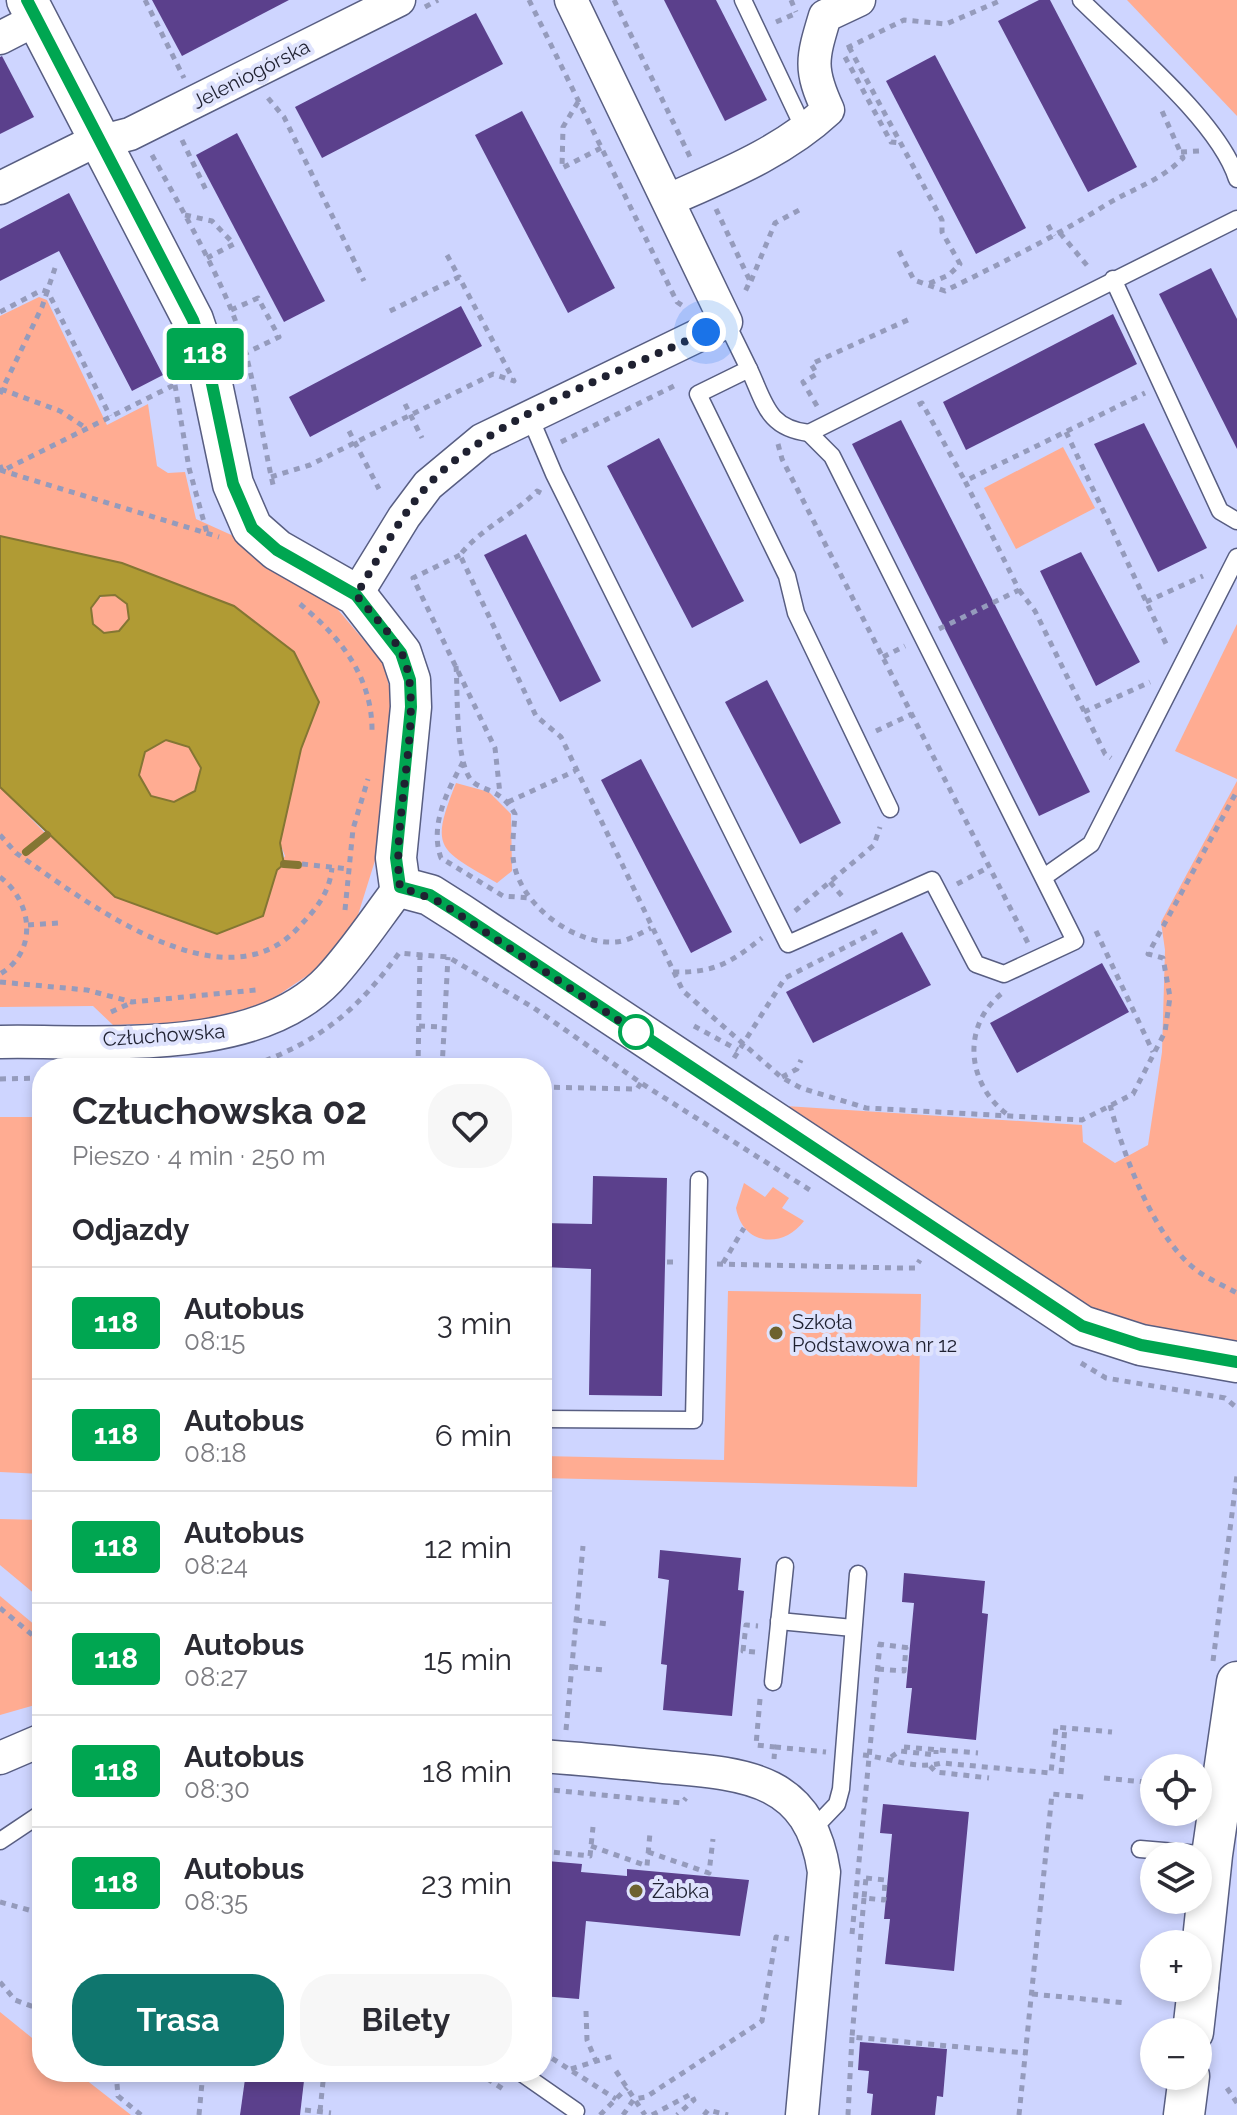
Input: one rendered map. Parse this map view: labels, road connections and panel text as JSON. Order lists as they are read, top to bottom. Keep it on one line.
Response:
{"streets":{"street":["Jeleniogórska","Człuchowska"]},"places":["Szkoła Podstawowa nr 12","Żabka"],"lines":["bus line 118"],"page":{"on_map":"118","heading":[["Człuchowska 02","Pieszo · 4 min · 250 m"],"Odjazdy"],"list":[{"mark":"118","name":"Autobus","note":"08:15","value":"3 min"},{"mark":"118","name":"Autobus","note":"08:18","value":"6 min"},{"mark":"118","name":"Autobus","note":"08:24","value":"12 min"},{"mark":"118","name":"Autobus","note":"08:27","value":"15 min"},{"mark":"118","name":"Autobus","note":"08:30","value":"18 min"},{"mark":"118","name":"Autobus","note":"08:35","value":"23 min"}],"map_buttons":["+","−"],"buttons":["Trasa","Bilety"]}}
